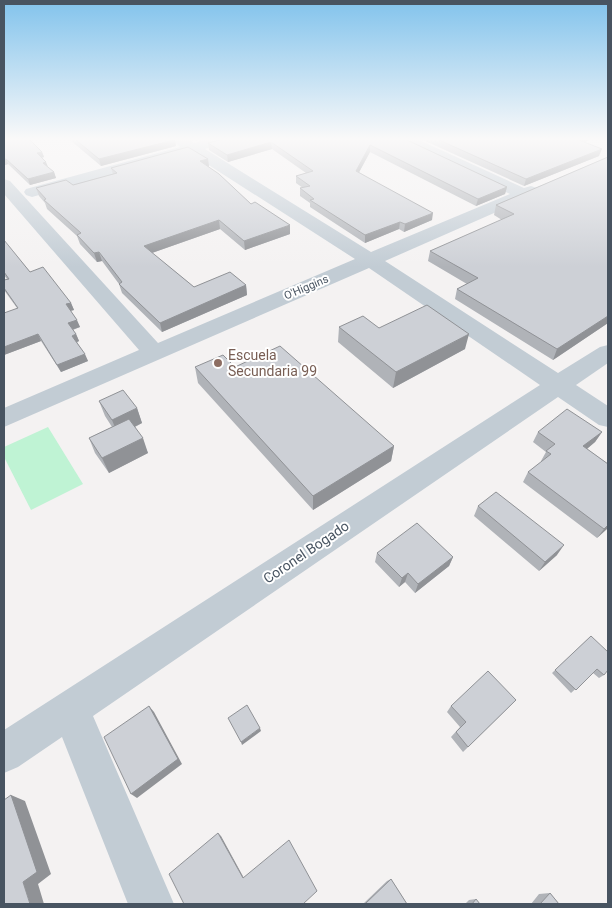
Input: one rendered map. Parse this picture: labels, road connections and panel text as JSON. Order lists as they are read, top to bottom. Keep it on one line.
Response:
{"streets":{"street":["O'Higgins","Coronel Bogado"]},"places":["Escuela Secundaria 99"]}
